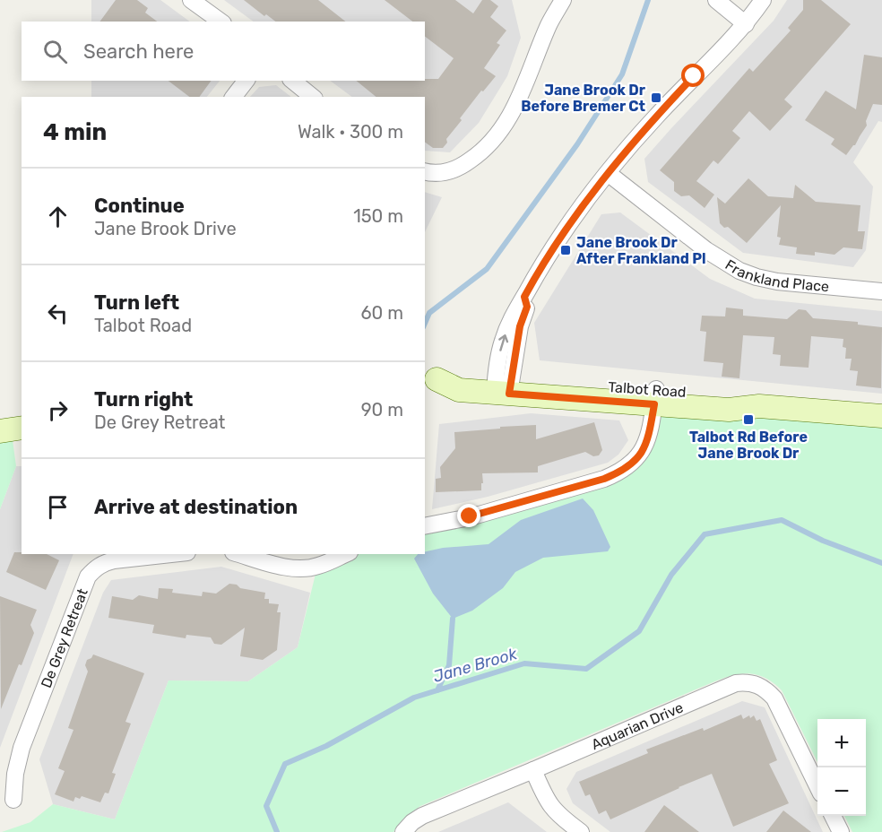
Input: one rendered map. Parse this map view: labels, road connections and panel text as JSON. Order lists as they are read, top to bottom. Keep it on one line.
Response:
{"streets":{"main road":["Talbot Road"],"street":["Frankland Place","De Grey Retreat","Aquarian Drive"]},"water":["Jane Brook"],"places":{"transit":["Jane Brook Dr Before Bremer Ct","Jane Brook Dr After Frankland Pl","Talbot Rd Before Jane Brook Dr"]},"page":{"search":"Search here","heading":["4 min","Walk · 300 m"],"list":[["Continue","Jane Brook Drive","150 m"],["Turn left","Talbot Road","60 m"],["Turn right","De Grey Retreat","90 m"],"Arrive at destination"],"map_buttons":["+","−"]}}
